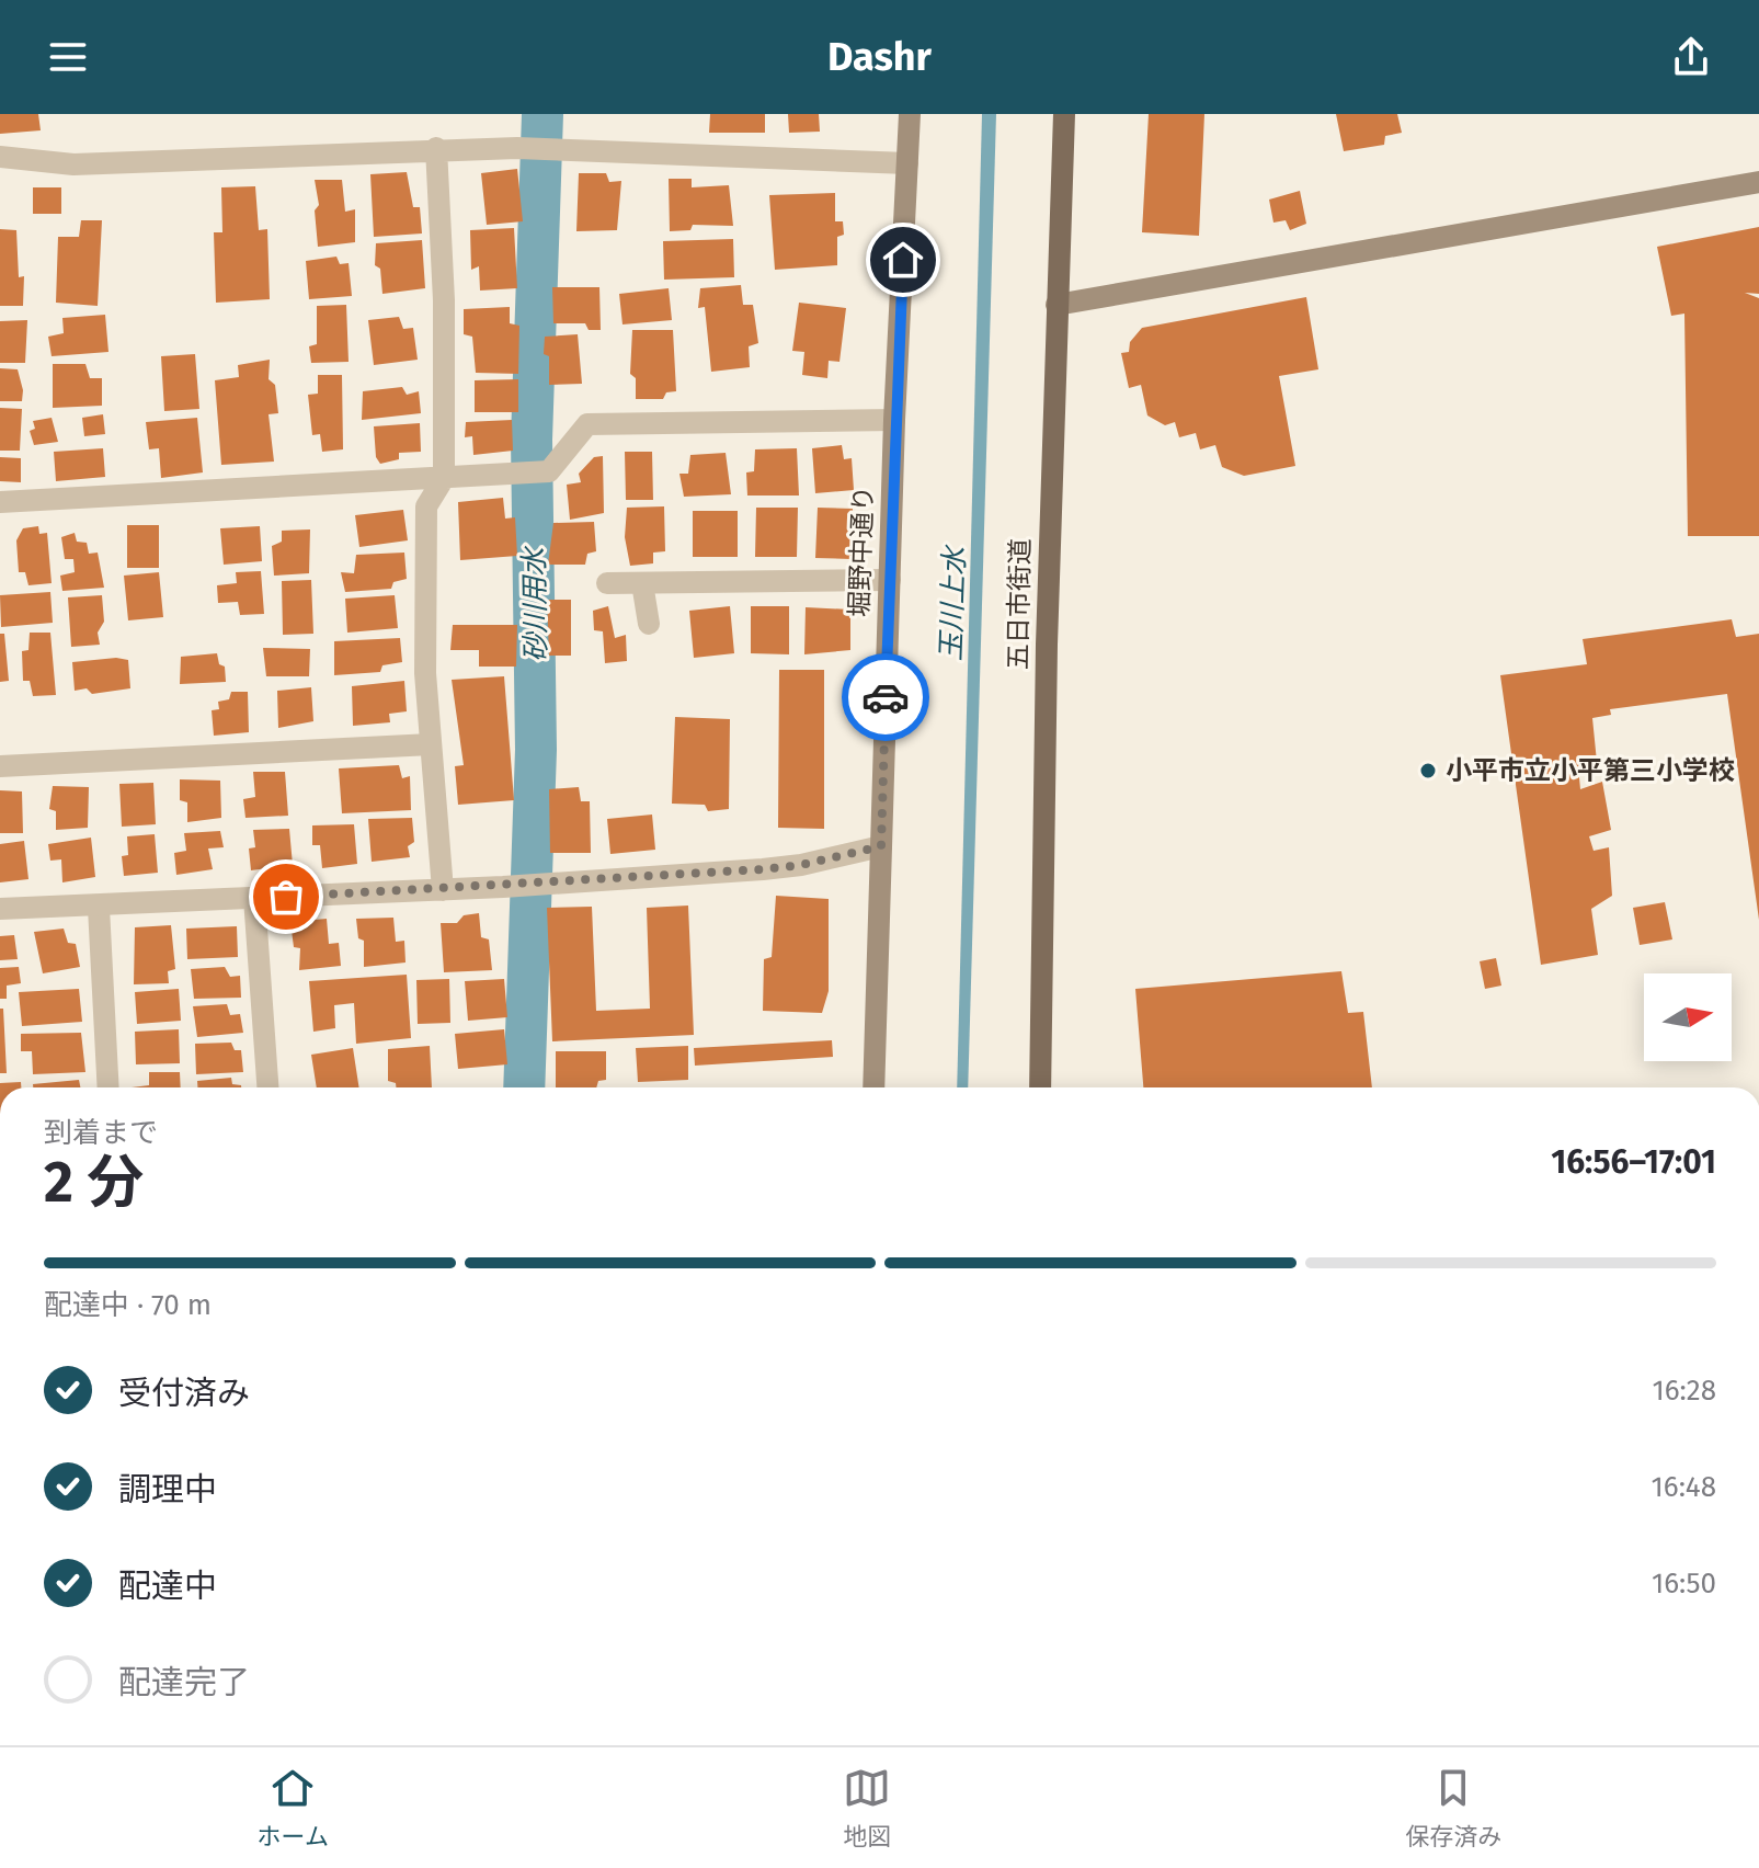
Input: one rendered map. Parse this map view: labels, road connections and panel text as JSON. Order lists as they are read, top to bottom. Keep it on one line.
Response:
{"streets":{"main road":["五日市街道"],"street":["堀野中通り"]},"water":["玉川上水","砂川用水"],"places":["小平市立小平第三小学校"],"north":"right","page":{"header":"Dashr","heading":["2 分","到着まで","16:56–17:01"],"bar":"配達中 · 70 m","list":[["受付済み","16:28"],["調理中","16:48"],["配達中","16:50"],"配達完了"],"tabs":["ホーム","地図","保存済み"]}}
